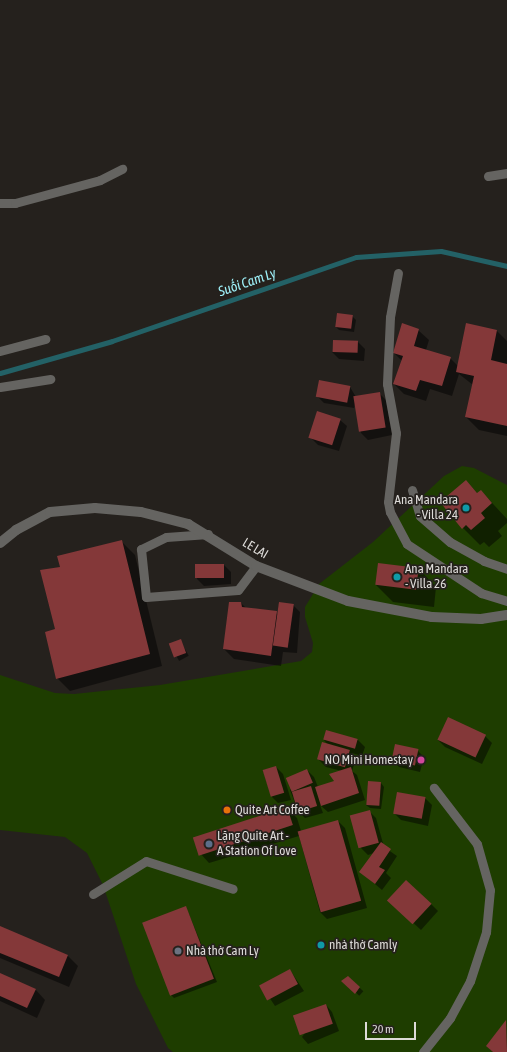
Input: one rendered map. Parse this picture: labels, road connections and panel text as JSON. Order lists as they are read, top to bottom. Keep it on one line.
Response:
{"streets":{"street":["LE LAI"]},"water":["Suối Cam Ly"],"places":["Ana Mandara - Villa 24","Ana Mandara - Villa 26","NO Mini Homestay","Quite Art Coffee","Lặng Quite Art - A Station Of Love","nhà thờ Camly","Nhà thờ Cam Ly"],"scale_bar":"20 m"}
